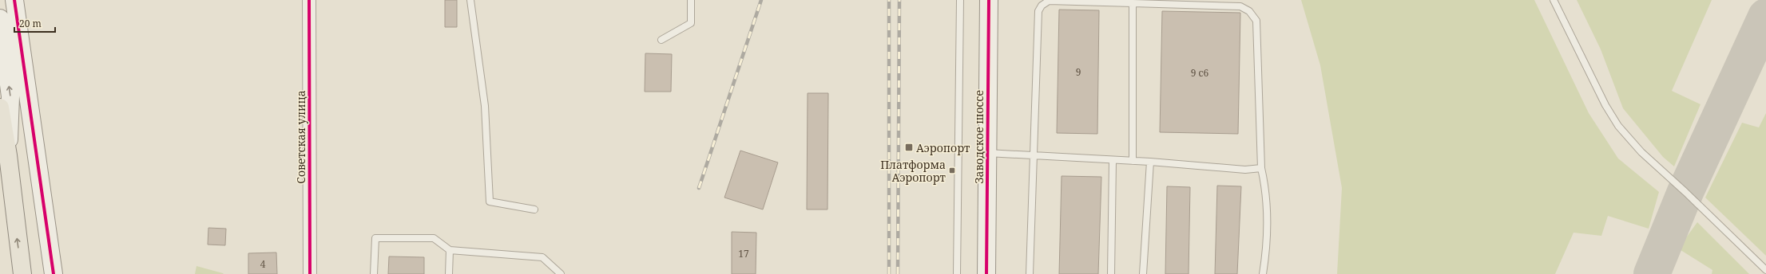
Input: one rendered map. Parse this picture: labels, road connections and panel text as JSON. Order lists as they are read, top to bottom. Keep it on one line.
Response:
{"streets":{"street":["Советская улица","Заводское шоссе"]},"places":{"transit":["Аэропорт","Платформа Аэропорт"]},"house_numbers":["9","9 с6","17","4"],"scale_bar":"20 m"}
